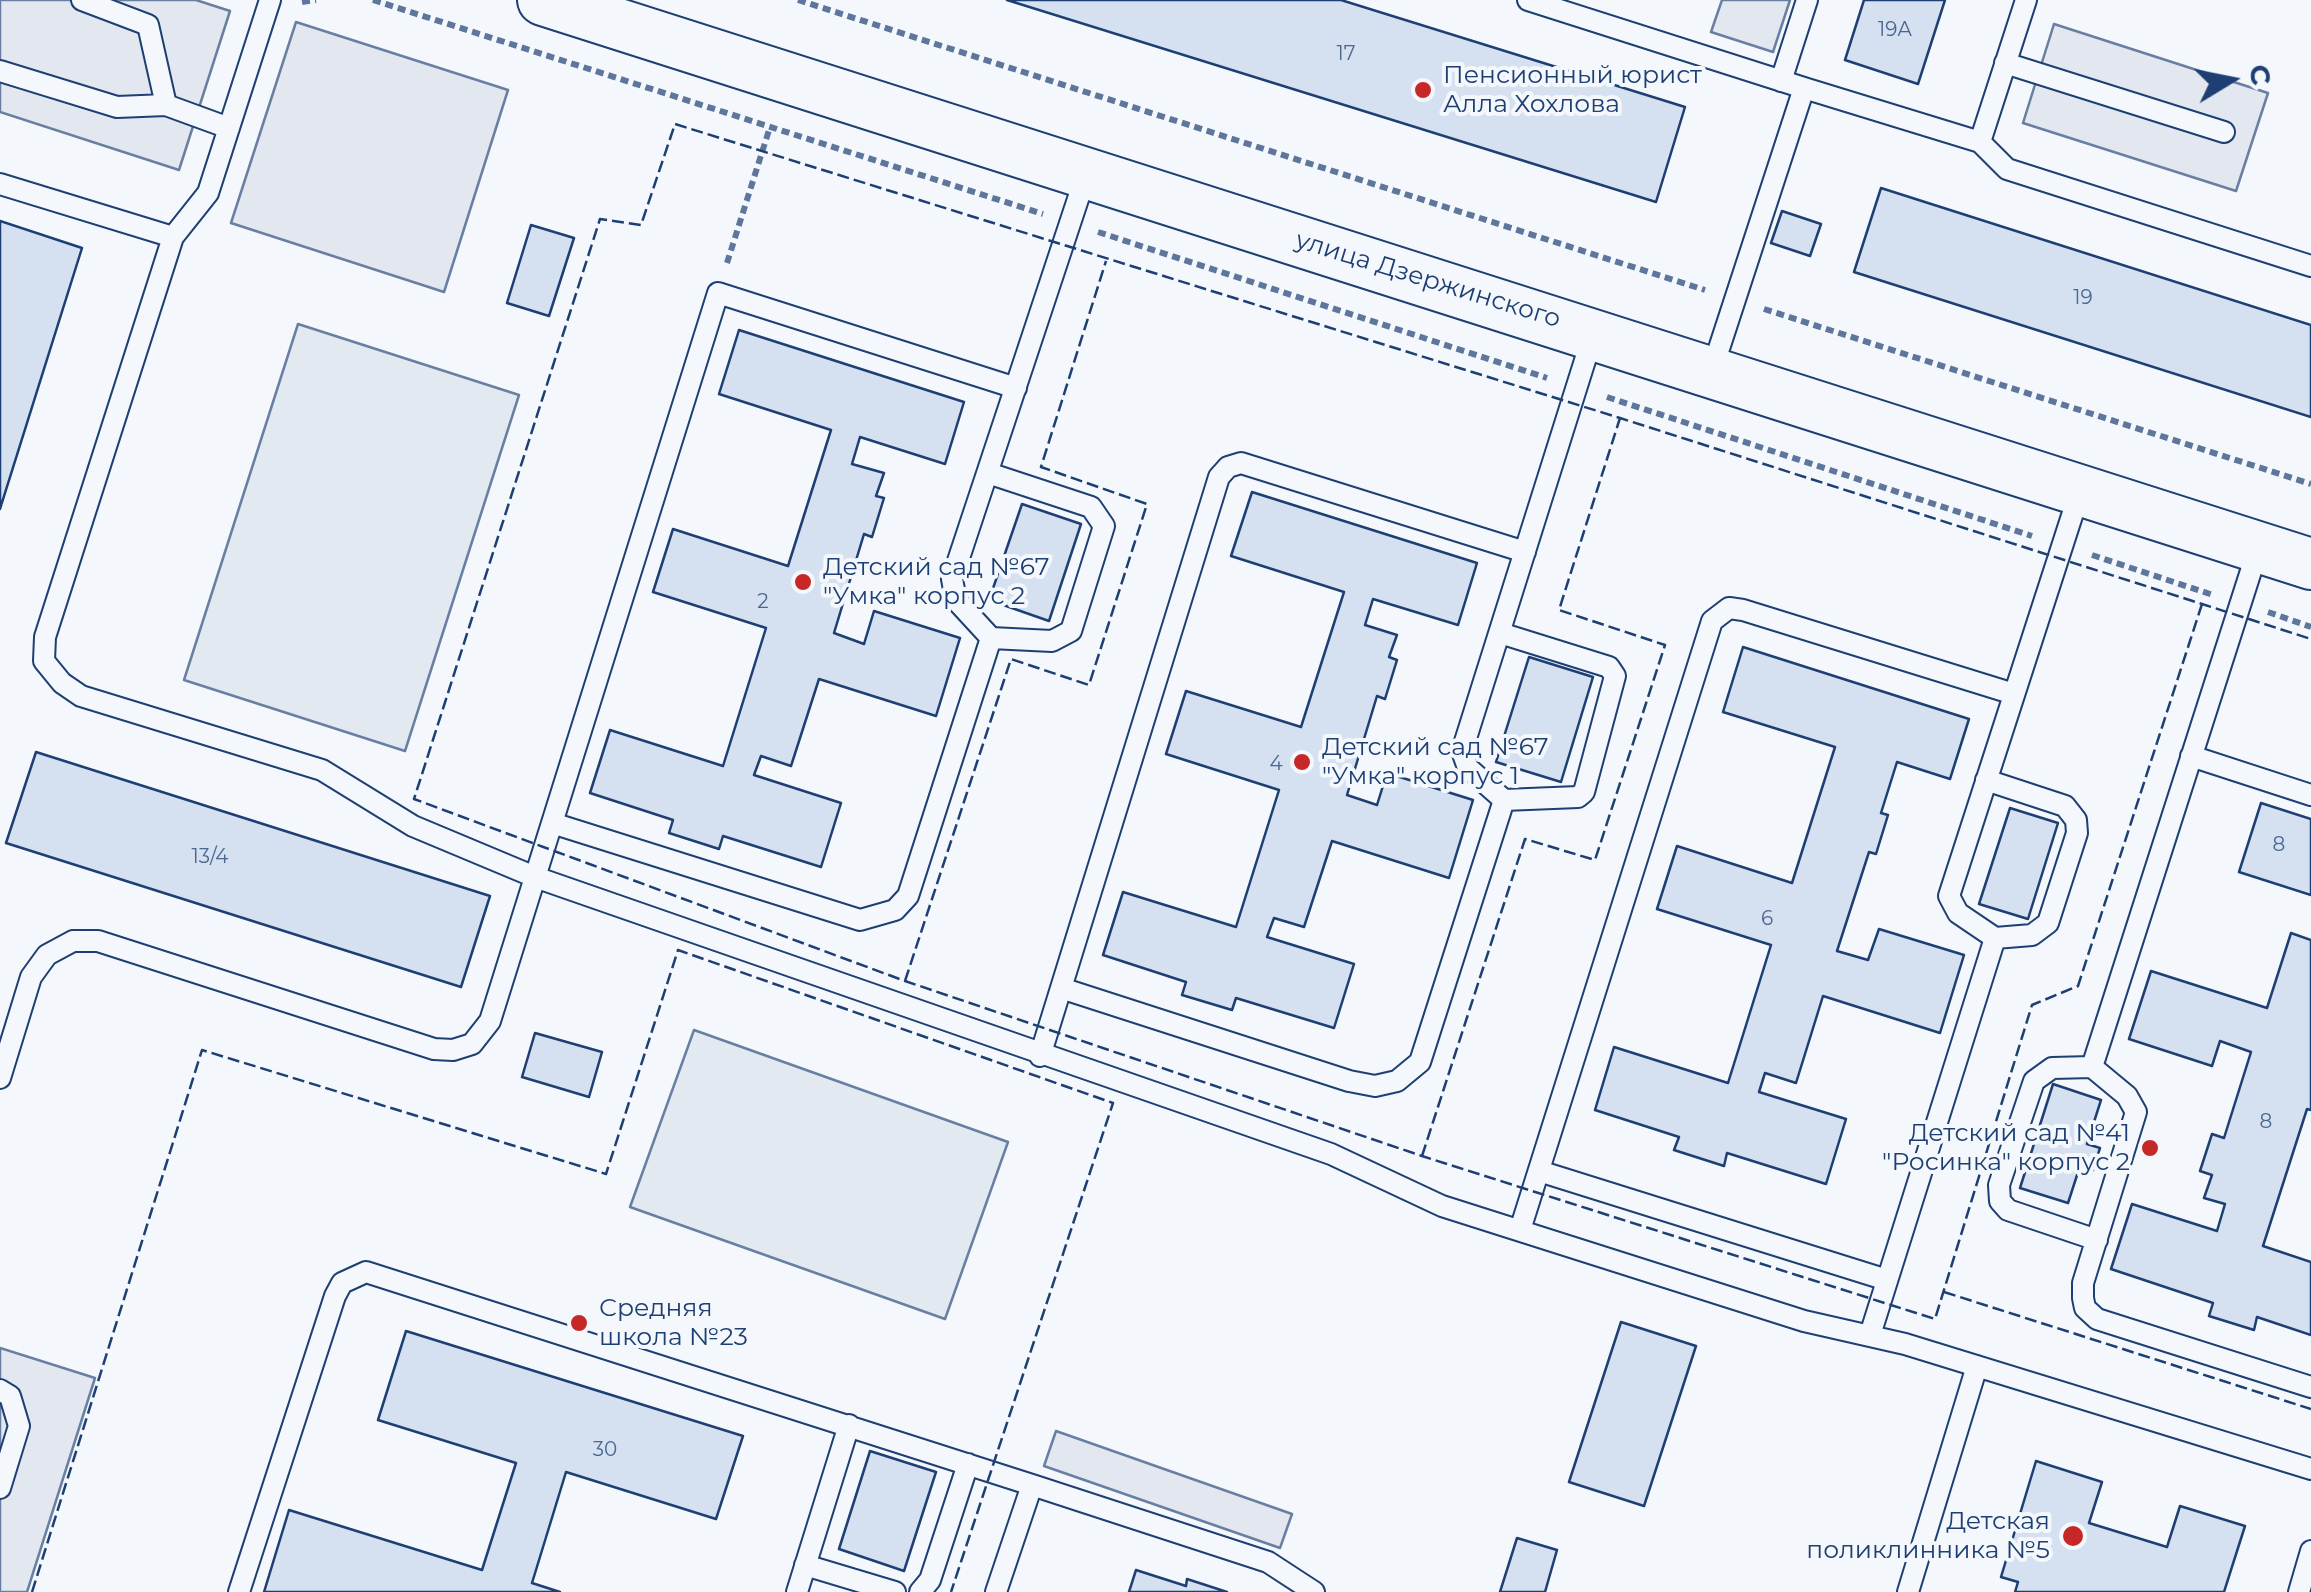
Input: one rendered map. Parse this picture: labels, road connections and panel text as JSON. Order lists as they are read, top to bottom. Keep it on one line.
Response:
{"streets":{"street":["улица Дзержинского"]},"places":["Пенсионный юрист Алла Хохлова","Детский сад №67 \"Умка\" корпус 2","Детский сад №67 \"Умка\" корпус 1","Детский сад №41 \"Росинка\" корпус 2","Средняя школа №23","Детская поликлинника №5"],"house_numbers":["19А","17","19","2","4","8","13/4","6","8","30"],"north":"right"}
